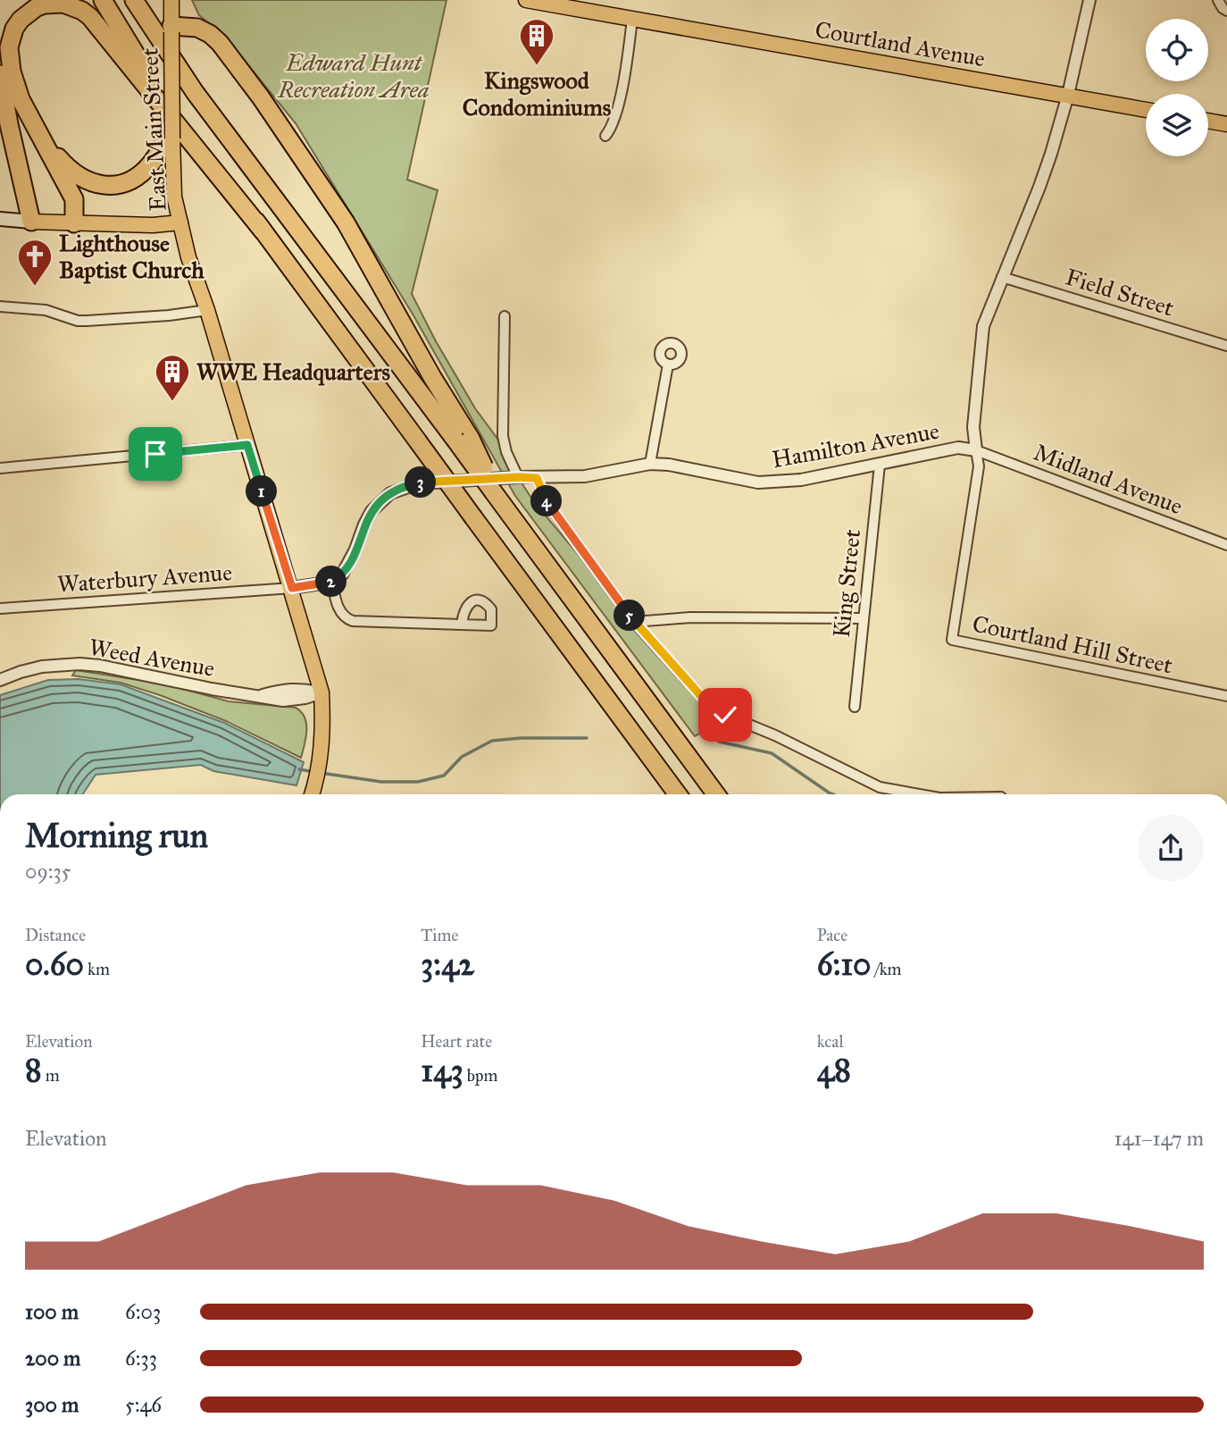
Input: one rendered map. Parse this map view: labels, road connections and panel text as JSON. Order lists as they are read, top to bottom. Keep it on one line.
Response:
{"streets":{"main road":["Courtland Avenue","East Main Street"],"street":["Field Street","Hamilton Avenue","Midland Avenue","Waterbury Avenue","King Street","Courtland Hill Street","Weed Avenue"]},"crossings":[["Courtland Avenue","Hamilton Avenue"],["East Main Street","Waterbury Avenue"],["East Main Street","Weed Avenue"],["Field Street","Hamilton Avenue"],["Hamilton Avenue","Midland Avenue"],["Hamilton Avenue","King Street"],["Hamilton Avenue","Courtland Hill Street"],["Midland Avenue","Courtland Hill Street"]],"parks":["Edward Hunt Recreation Area"],"places":{"building":["Kingswood Condominiums","WWE Headquarters"],"church":["Lighthouse Baptist Church"]},"page":{"pins":["3","1","4","2","5"],"heading":["Morning run","09:35"],"stats":[["Distance","0.60 km"],["Time","3:42"],["Pace","6:10 /km"],["Elevation","8 m"],["Heart rate","143 bpm"],["kcal","48"]],"chart":["Elevation","141–147 m"],"list":[{"name":"100 m","note":"6:03"},{"name":"200 m","note":"6:33"},{"name":"300 m","note":"5:46"}]}}
